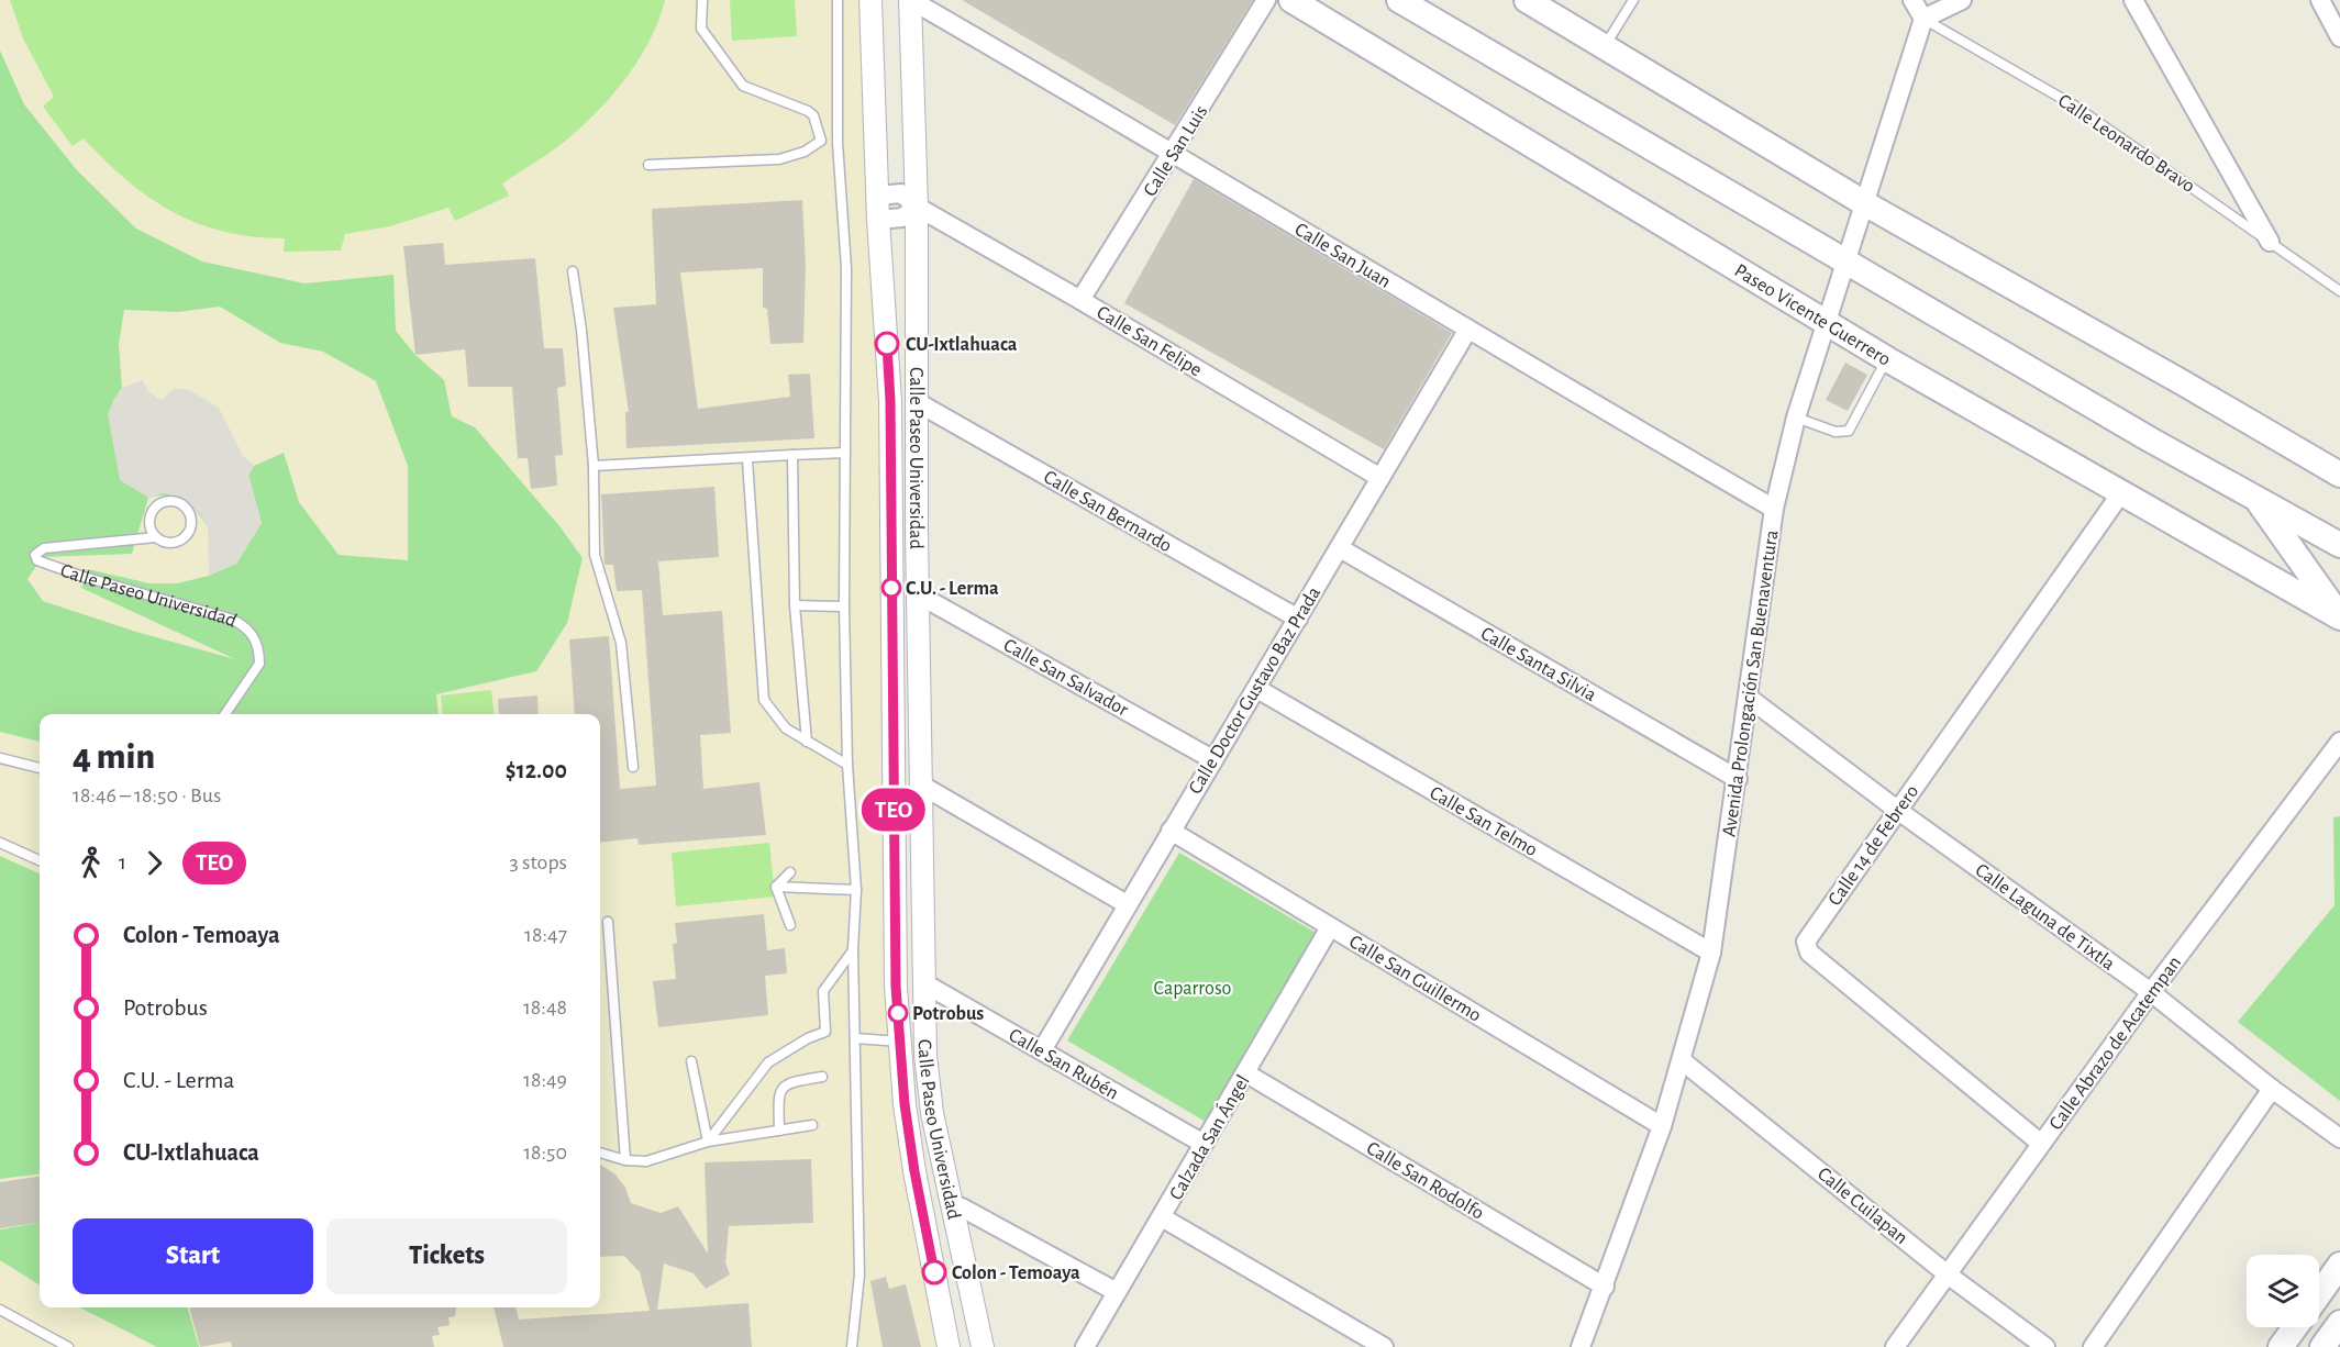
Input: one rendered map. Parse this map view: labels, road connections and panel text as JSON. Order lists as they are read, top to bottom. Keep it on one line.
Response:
{"streets":{"main road":["Paseo Vicente Guerrero"],"street":["Calle Leonardo Bravo","Calle San Luis","Calle San Juan","Calle San Felipe","Calle Paseo Universidad","Calle San Bernardo","Calle Santa Silvia","Calle San Salvador","Avenida Prolongación San Buenaventura","Calle Doctor Gustavo Baz Prada","Calle San Telmo","Calle 14 de Febrero","Calle Laguna de Tixtla","Calle San Guillermo","Calle Abrazo de Acatempan","Calle San Rubén","Calzada San Ángel","Calle San Rodolfo","Calle Cuilapan"]},"crossings":[["Calle Leonardo Bravo","Avenida Prolongación San Buenaventura"],["Calle San Luis","Calle San Juan"],["Calle San Luis","Calle San Felipe"],["Calle San Juan","Calle Paseo Universidad"],["Calle San Juan","Avenida Prolongación San Buenaventura"],["Calle San Juan","Calle Doctor Gustavo Baz Prada"],["Paseo Vicente Guerrero","Avenida Prolongación San Buenaventura"],["Paseo Vicente Guerrero","Calle 14 de Febrero"],["Calle San Felipe","Calle Paseo Universidad"],["Calle San Felipe","Calle Doctor Gustavo Baz Prada"],["Calle Paseo Universidad","Calle San Bernardo"],["Calle Paseo Universidad","Calle San Salvador"],["Calle Paseo Universidad","Calle San Rubén"],["Calle San Bernardo","Calle Doctor Gustavo Baz Prada"],["Calle Santa Silvia","Avenida Prolongación San Buenaventura"],["Calle Santa Silvia","Calle Doctor Gustavo Baz Prada"],["Calle San Salvador","Calle Doctor Gustavo Baz Prada"],["Avenida Prolongación San Buenaventura","Calle San Telmo"],["Avenida Prolongación San Buenaventura","Calle Laguna de Tixtla"],["Avenida Prolongación San Buenaventura","Calle San Guillermo"],["Avenida Prolongación San Buenaventura","Calle San Rodolfo"],["Avenida Prolongación San Buenaventura","Calle Cuilapan"],["Calle Doctor Gustavo Baz Prada","Calle San Telmo"],["Calle Doctor Gustavo Baz Prada","Calle San Guillermo"],["Calle Doctor Gustavo Baz Prada","Calle San Rubén"],["Calle 14 de Febrero","Calle Laguna de Tixtla"],["Calle 14 de Febrero","Calle Abrazo de Acatempan"],["Calle Laguna de Tixtla","Calle Abrazo de Acatempan"],["Calle San Guillermo","Calzada San Ángel"],["Calle Abrazo de Acatempan","Calle Cuilapan"],["Calle San Rubén","Calzada San Ángel"],["Calzada San Ángel","Calle San Rodolfo"]],"parks":["Caparroso"],"places":["CU-Ixtlahuaca","C.U. - Lerma","Potrobus","Colon - Temoaya"],"lines":["bus line TEO"],"page":{"on_map":"TEO","heading":["4 min","18:46 – 18:50 · Bus","$12.00"],"legs":["1","TEO","3 stops"],"list":[{"name":"Colon - Temoaya","value":"18:47"},{"name":"Potrobus","value":"18:48"},{"name":"C.U. - Lerma","value":"18:49"},{"name":"CU-Ixtlahuaca","value":"18:50"}],"buttons":["Start","Tickets"]}}
